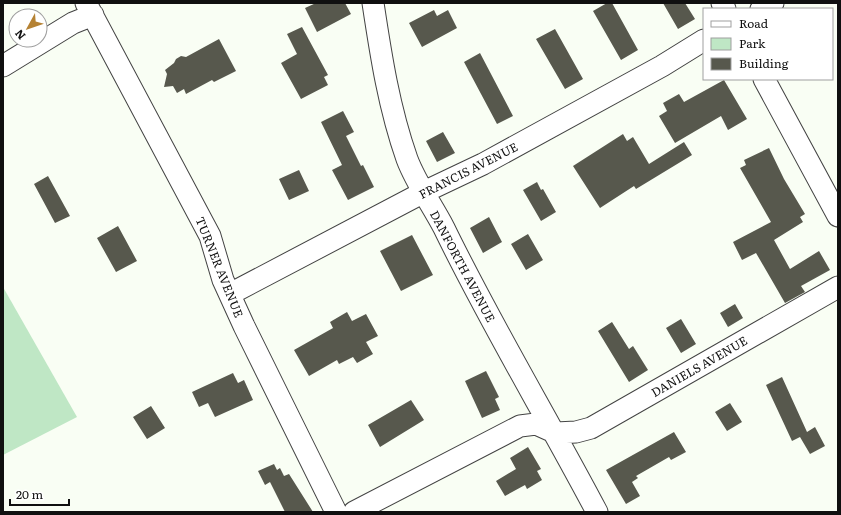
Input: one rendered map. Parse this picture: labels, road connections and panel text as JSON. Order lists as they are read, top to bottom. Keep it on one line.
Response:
{"streets":{"street":["FRANCIS AVENUE","DANFORTH AVENUE","TURNER AVENUE","DANIELS AVENUE"]},"crossings":[["FRANCIS AVENUE","DANFORTH AVENUE"],["FRANCIS AVENUE","TURNER AVENUE"],["DANFORTH AVENUE","DANIELS AVENUE"]],"legend":["Road","Park","Building"],"scale_bar":"20 m","north":"bottom left"}
